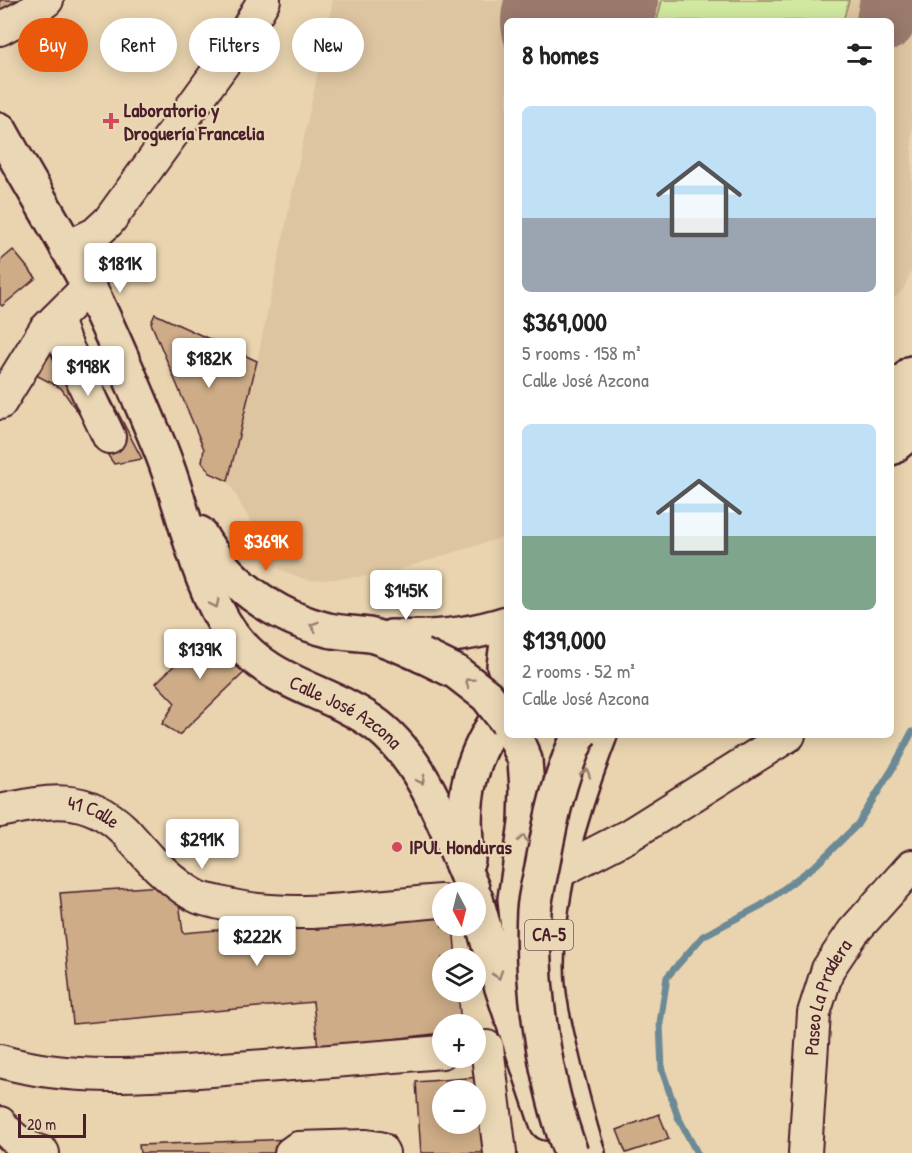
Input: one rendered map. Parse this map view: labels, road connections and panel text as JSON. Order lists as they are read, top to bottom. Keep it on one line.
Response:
{"streets":{"main road":["Calle José Azcona","CA-5"],"street":["41 Calle","Paseo La Pradera"]},"places":{"health":["Laboratorio y Droguería Francelia"],"other":["IPUL Honduras"]},"scale_bar":"20 m","north":"bottom","page":{"chip":["Buy","Rent","Filters","New"],"heading":"8 homes","list":[{"name":"$369,000","note":"5 rooms · 158 m² · Calle José Azcona"},{"name":"$139,000","note":"2 rooms · 52 m² · Calle José Azcona"}],"price":["$181K","$182K","$198K","$369K","$145K","$139K","$291K","$222K"],"map_buttons":["+","−"],"scale":"20 m"}}
